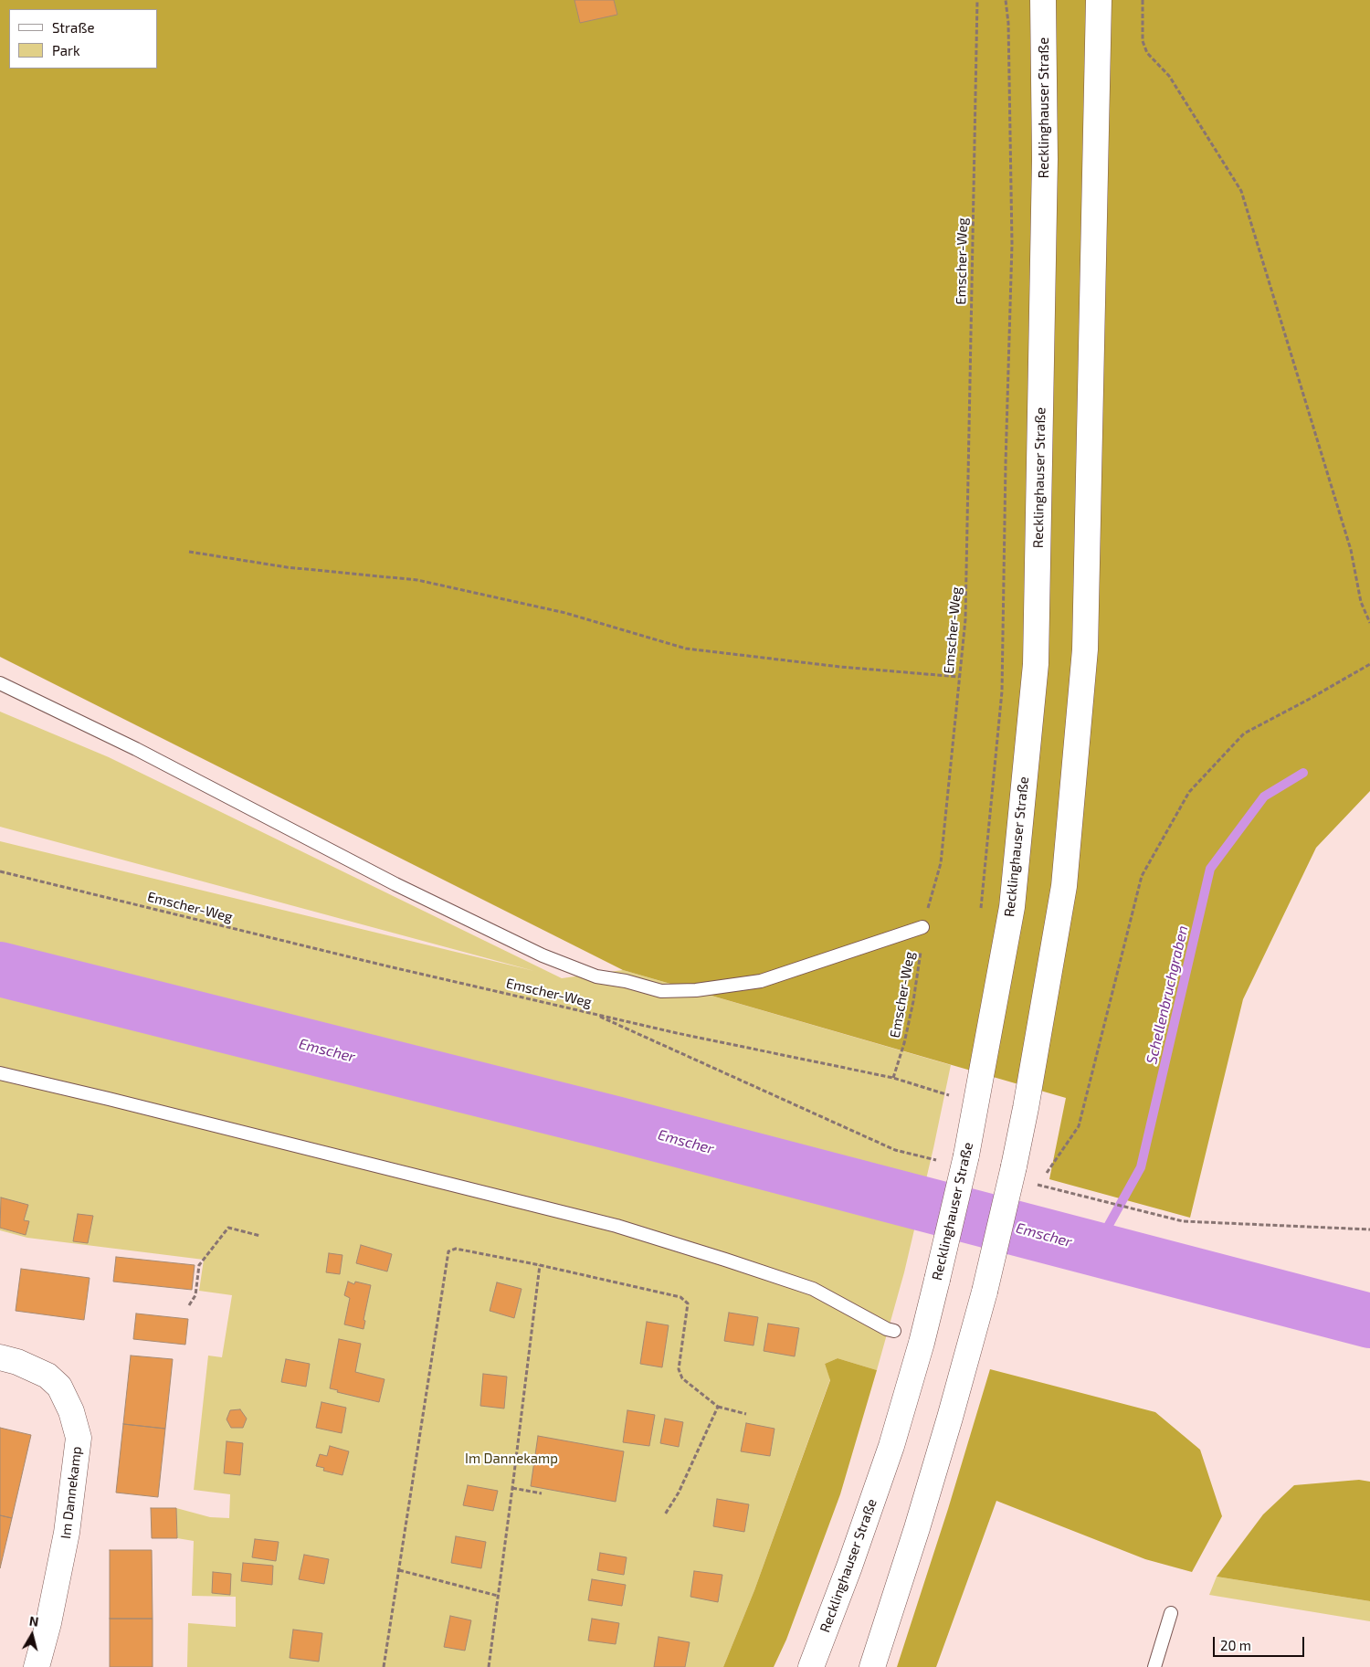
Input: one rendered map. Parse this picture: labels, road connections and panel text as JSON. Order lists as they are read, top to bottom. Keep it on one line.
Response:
{"streets":{"main road":["Recklinghauser Straße","Im Dannekamp"],"path":["Emscher-Weg"]},"water":["Schellenbruchgraben","Emscher"],"parks":["Im Dannekamp"],"legend":["Straße","Park"],"scale_bar":"20 m","north":"top"}
